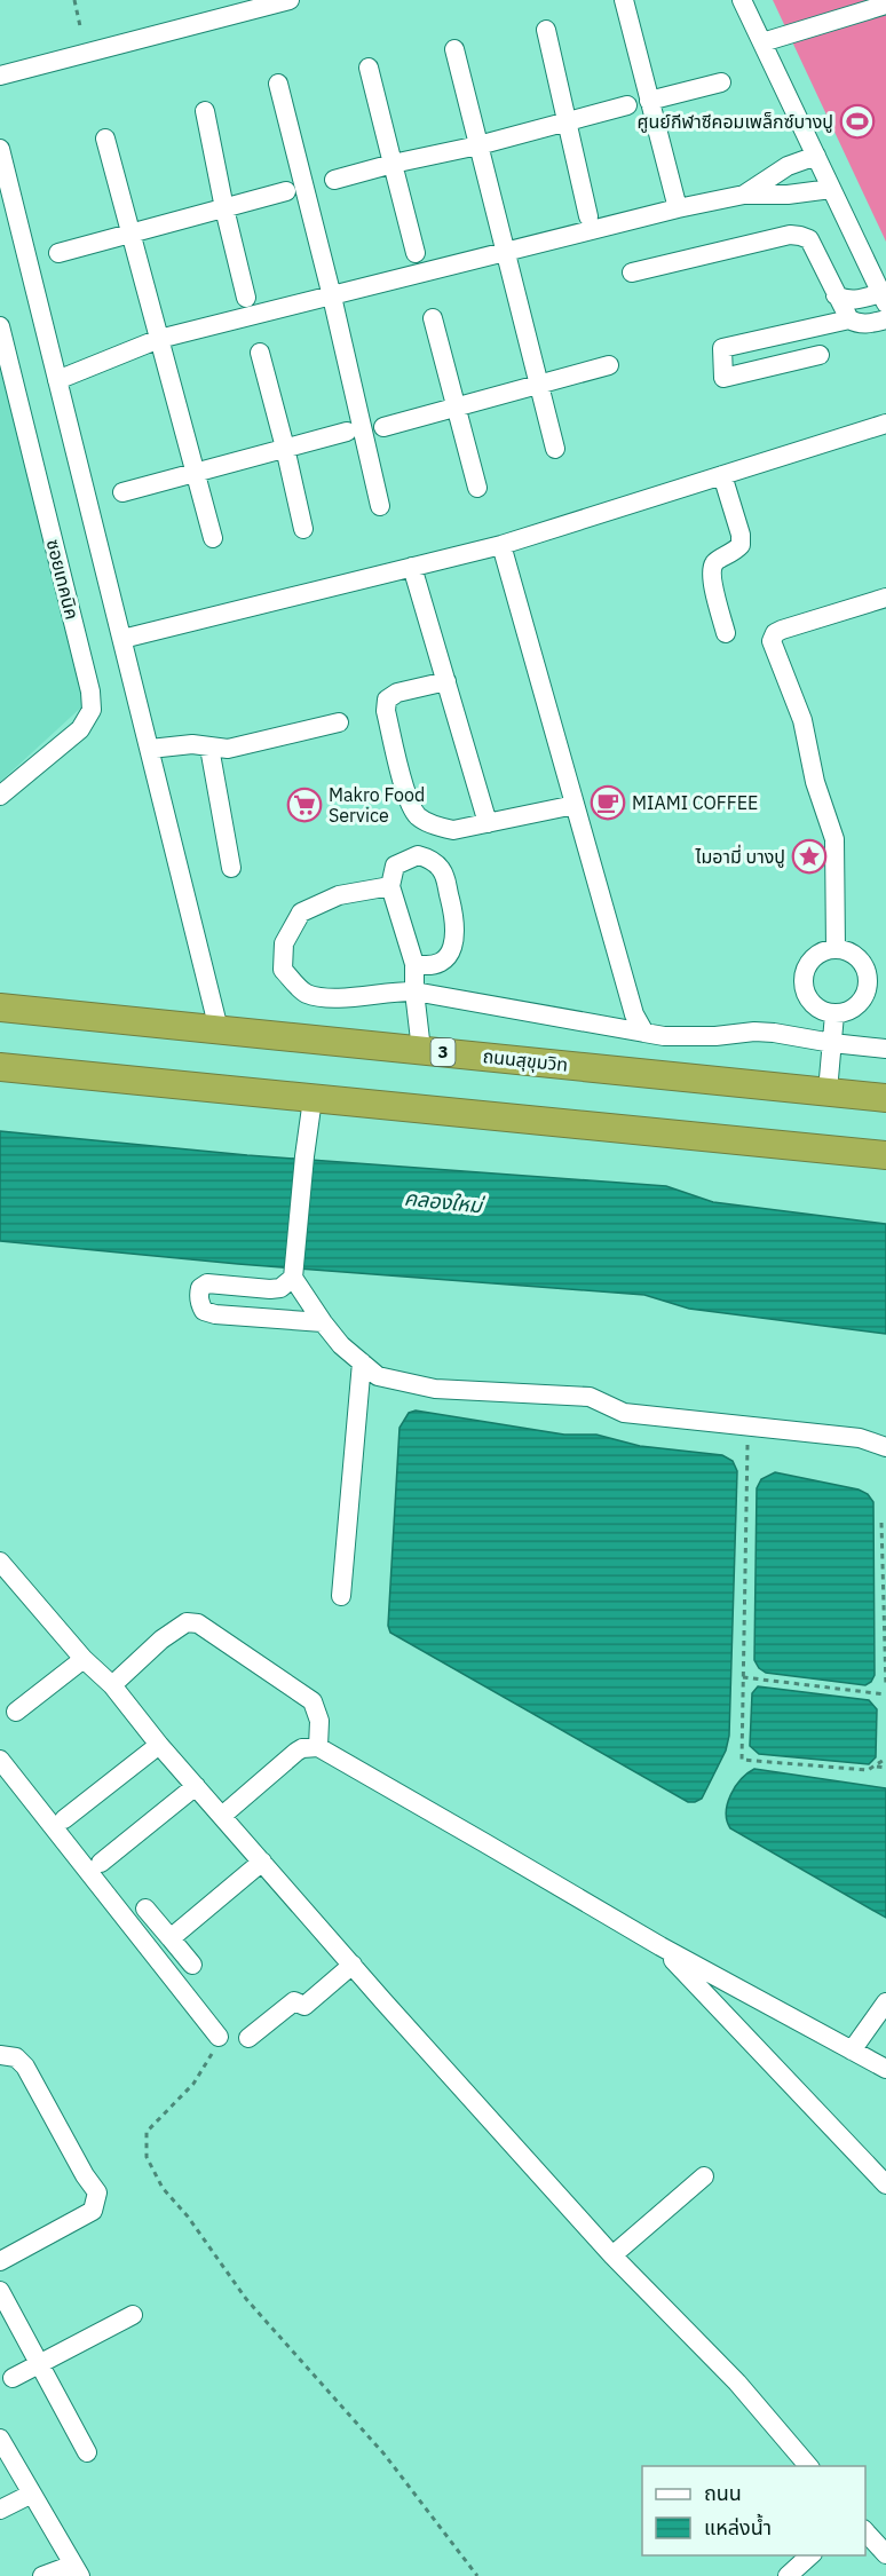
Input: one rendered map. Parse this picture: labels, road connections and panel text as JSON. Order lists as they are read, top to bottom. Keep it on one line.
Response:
{"streets":{"highway":["3","ถนนสุขุมวิท"],"street":["ซอยเทคนิค"]},"water":["คลองใหม่"],"places":{"sports":["ศูนย์กีฬาซีคอมเพล็กซ์บางปู"],"cafe":["MIAMI COFFEE"],"supermarket":["Makro Food Service"],"place":["ไมอามี่ บางปู"]},"legend":["ถนน","แหล่งน้ำ"]}
